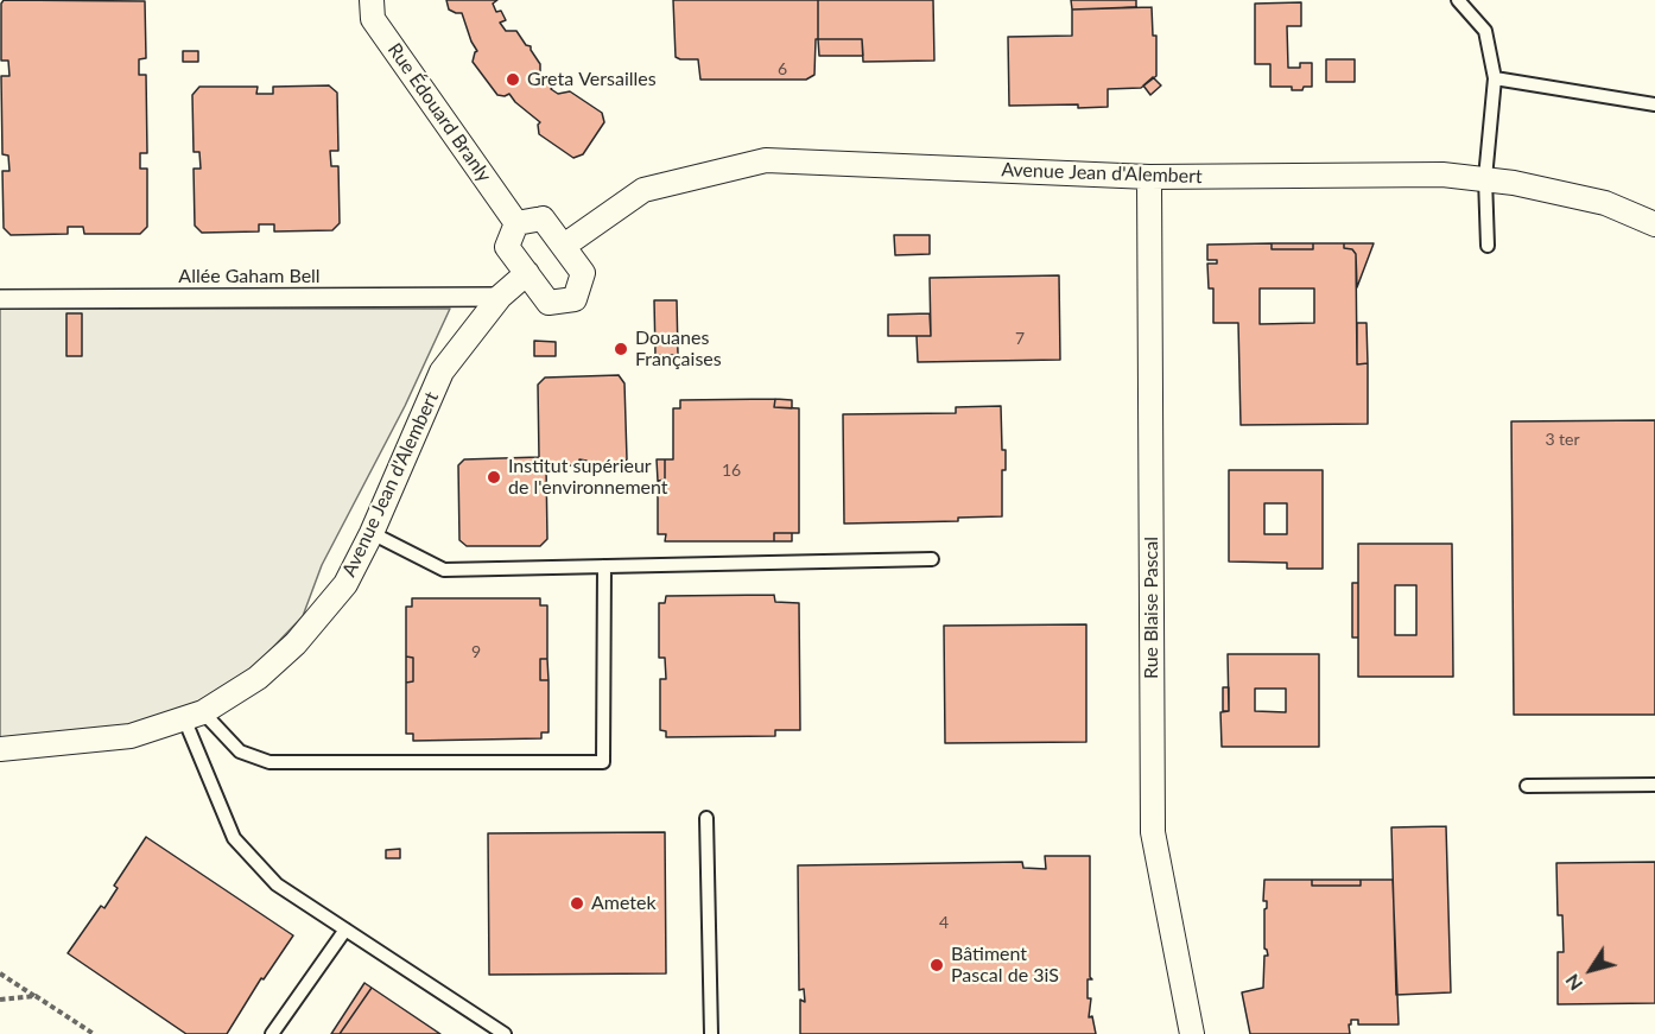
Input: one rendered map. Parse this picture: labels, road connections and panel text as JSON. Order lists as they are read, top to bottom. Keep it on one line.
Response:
{"streets":{"street":["Rue Édouard Branly","Avenue Jean d'Alembert","Allée Gaham Bell","Rue Blaise Pascal"]},"crossings":[["Avenue Jean d'Alembert","Allée Gaham Bell"],["Avenue Jean d'Alembert","Rue Blaise Pascal"]],"places":["Greta Versailles","Douanes Françaises","Institut supérieur de l'environnement","Ametek","Bâtiment Pascal de 3iS"],"house_numbers":["6","7","3 ter","16","9","4"],"north":"bottom left"}
